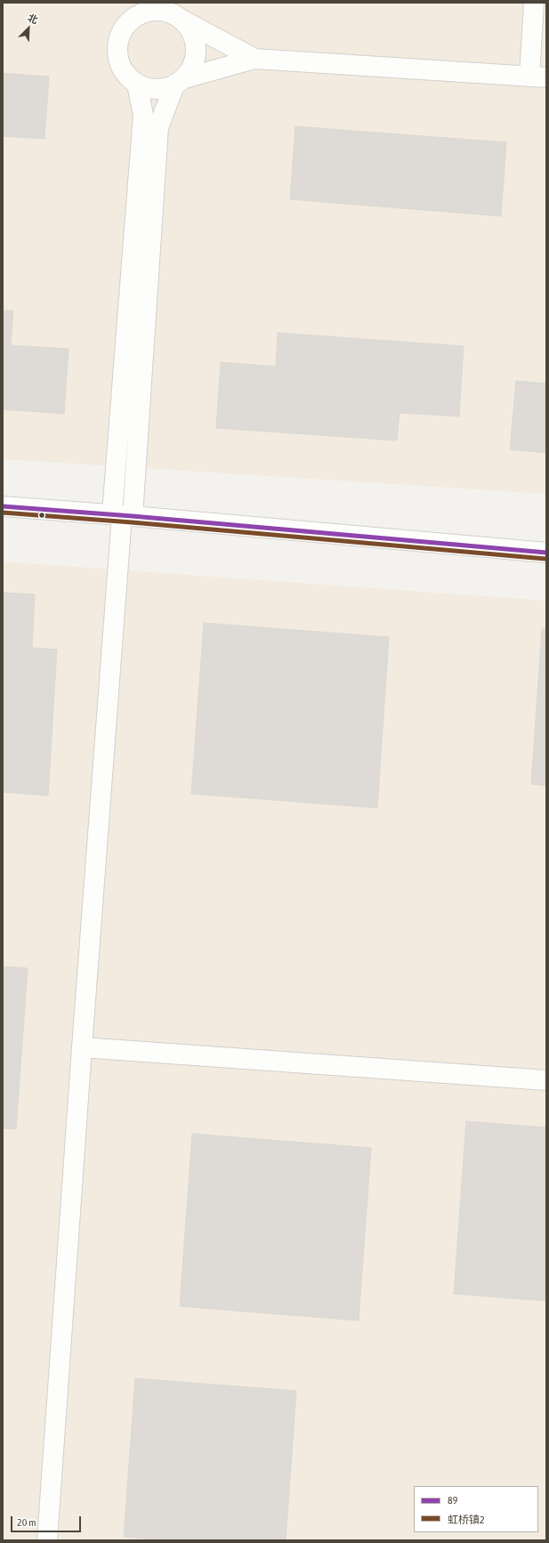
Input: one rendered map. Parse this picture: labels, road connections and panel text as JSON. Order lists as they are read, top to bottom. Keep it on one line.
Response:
{"lines":["transit line 89","transit line 虹桥镇2"],"legend":["89","虹桥镇2"],"scale_bar":"20 m","north":"top right"}
